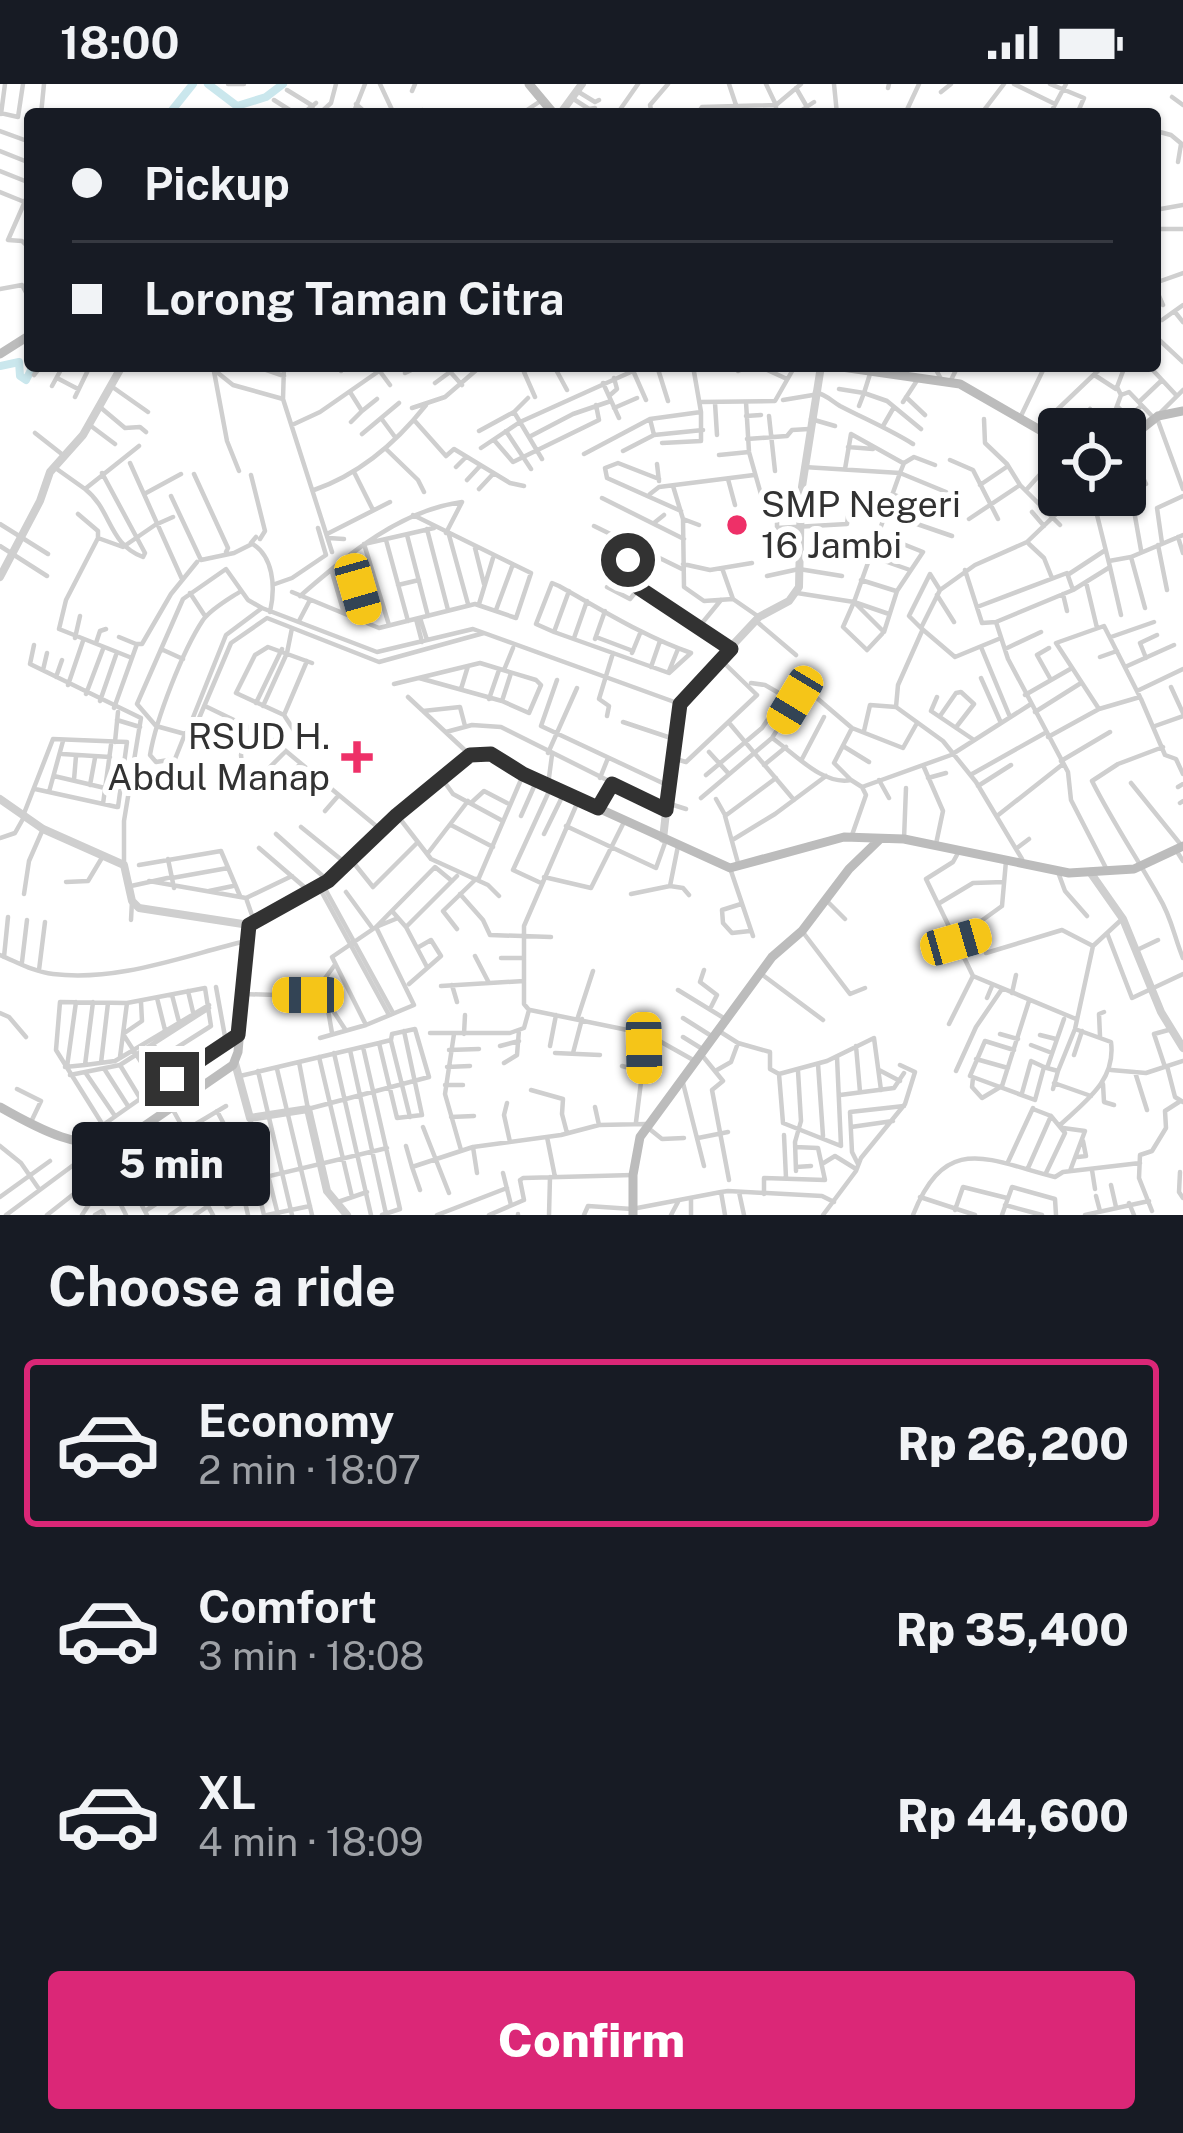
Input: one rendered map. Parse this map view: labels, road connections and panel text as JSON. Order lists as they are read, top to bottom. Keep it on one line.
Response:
{"places":{"other":["SMP Negeri 16 Jambi"],"health":["RSUD H. Abdul Manap"]},"page":{"status":"18:00","banner":["Pickup","Lorong Taman Citra"],"bubble":"5 min","heading":"Choose a ride","list":[{"name":"Economy","note":"2 min · 18:07","value":"Rp 26,200"},{"name":"Comfort","note":"3 min · 18:08","value":"Rp 35,400"},{"name":"XL","note":"4 min · 18:09","value":"Rp 44,600"}],"buttons":"Confirm"}}
